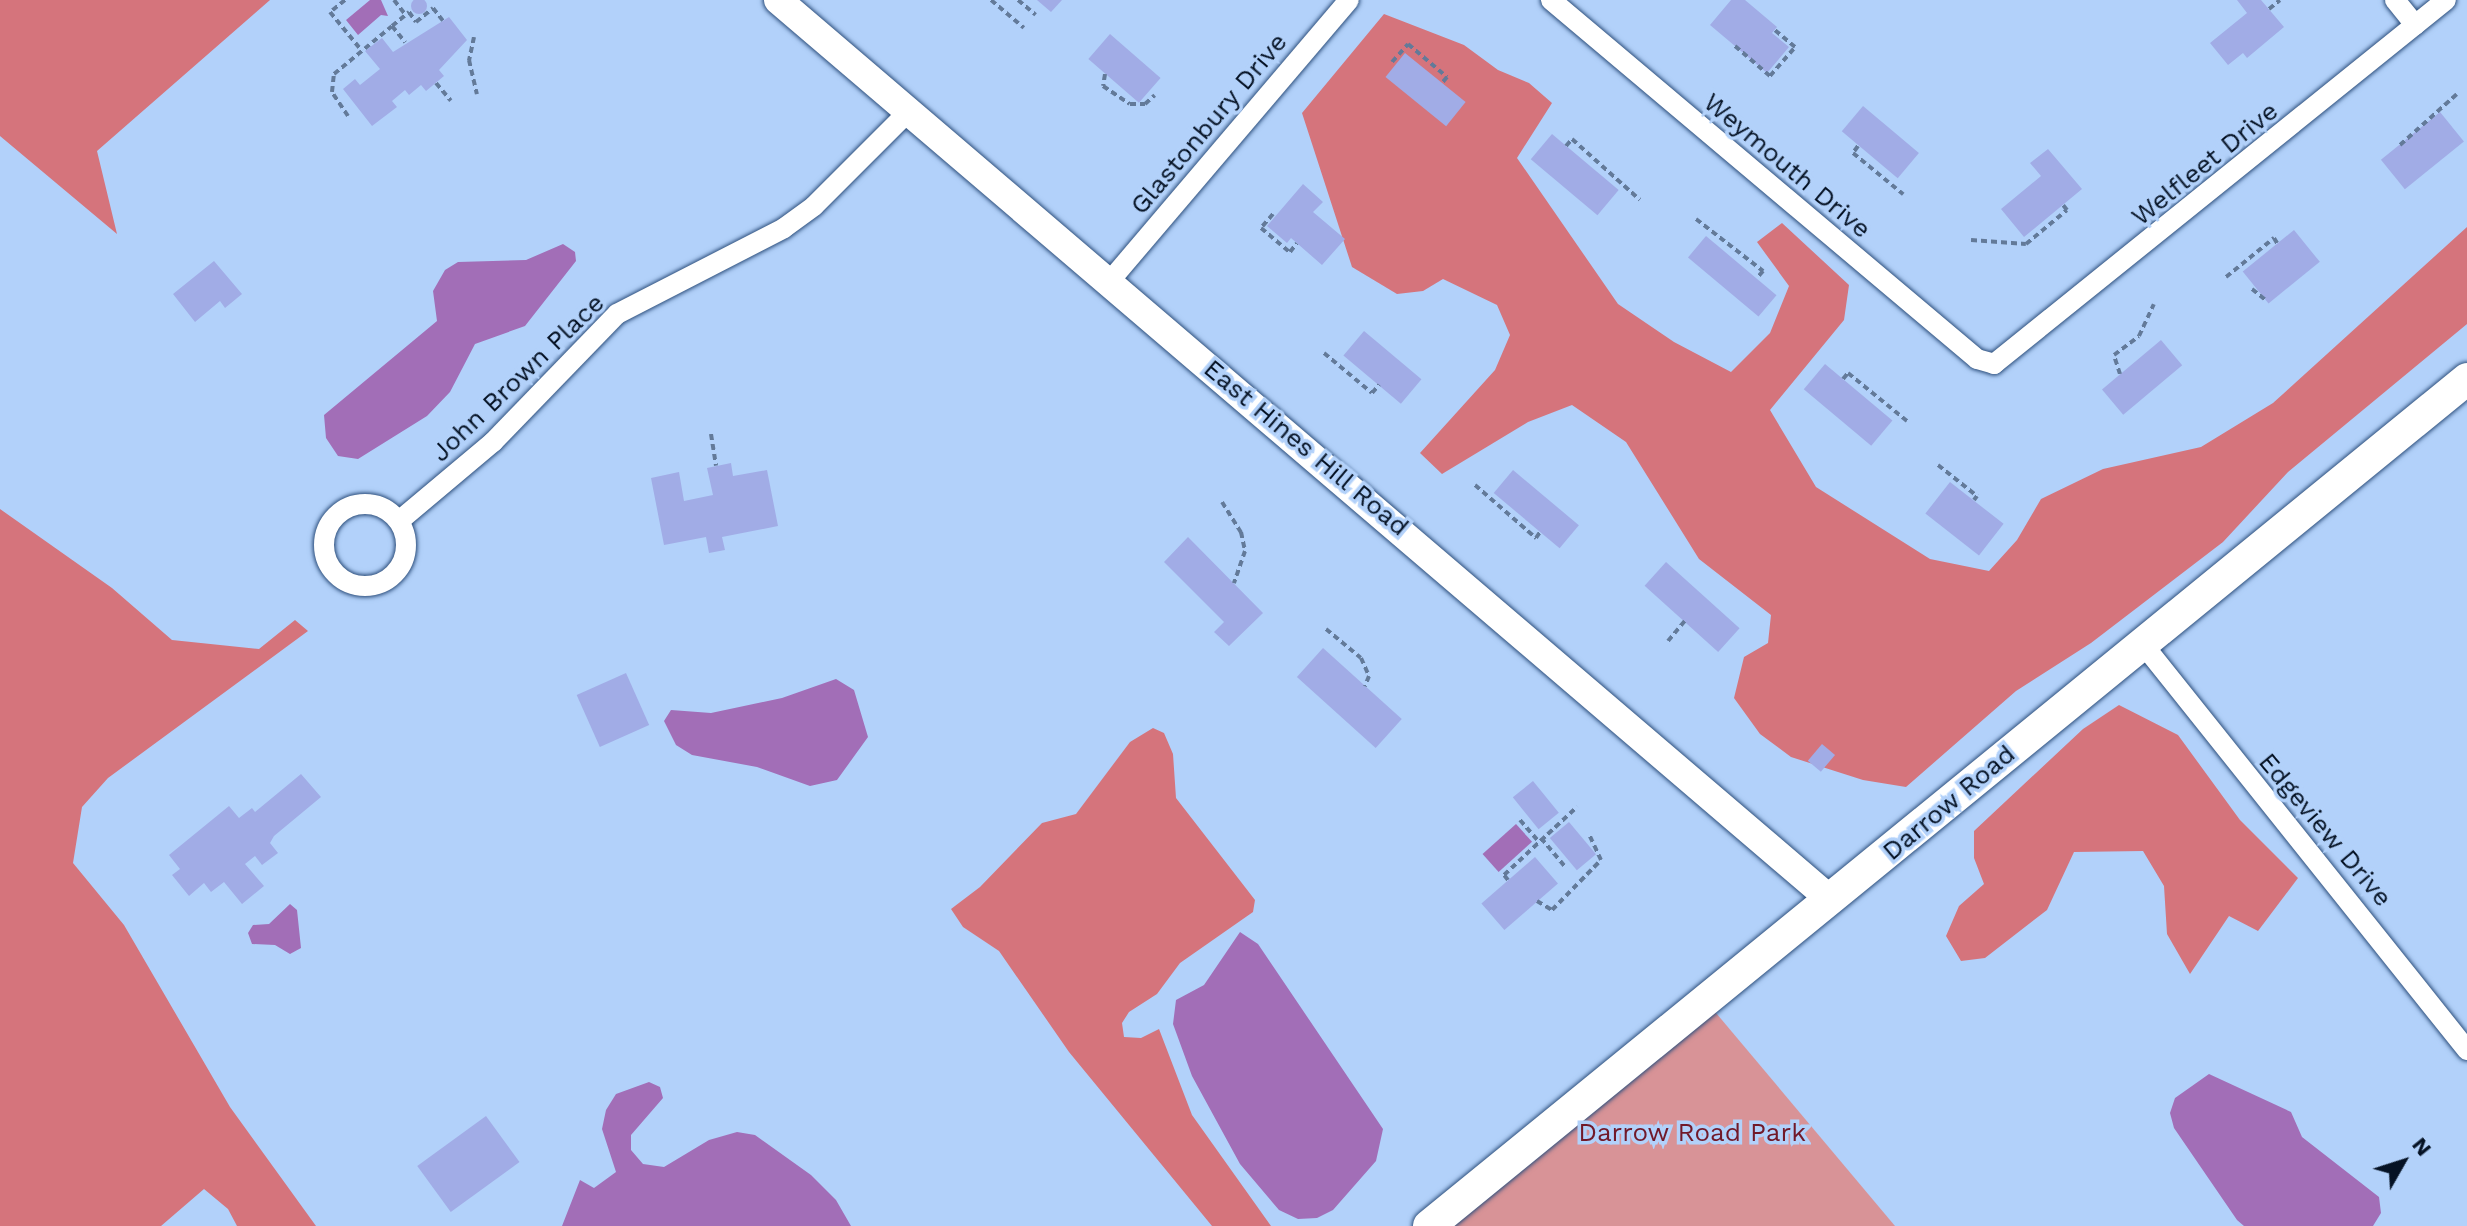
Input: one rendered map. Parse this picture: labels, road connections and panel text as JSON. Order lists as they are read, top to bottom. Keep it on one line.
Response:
{"streets":{"main road":["Darrow Road"],"street":["Glastonbury Drive","Welfleet Drive","Weymouth Drive","John Brown Place","East Hines Hill Road","Edgeview Drive"]},"crossings":[["Glastonbury Drive","East Hines Hill Road"],["Welfleet Drive","Weymouth Drive"],["John Brown Place","East Hines Hill Road"],["East Hines Hill Road","Darrow Road"],["Darrow Road","Edgeview Drive"]],"parks":["Darrow Road Park"],"north":"top right"}
